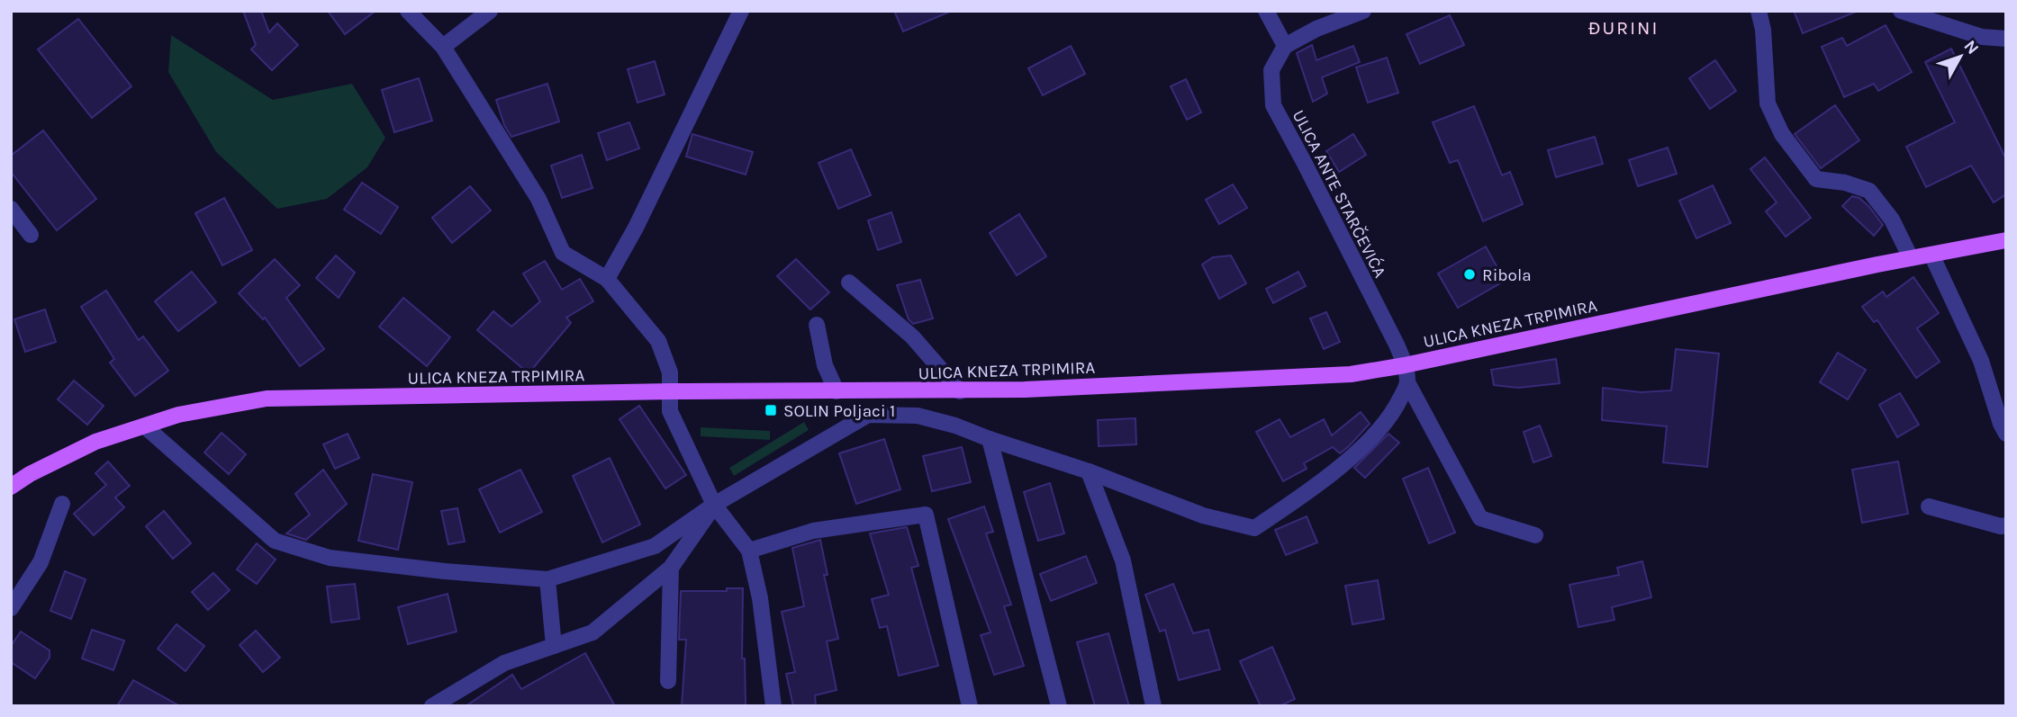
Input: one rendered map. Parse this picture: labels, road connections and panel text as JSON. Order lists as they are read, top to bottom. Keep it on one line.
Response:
{"streets":{"main road":["ULICA KNEZA TRPIMIRA"],"street":["ULICA ANTE STARČEVIĆA"]},"crossings":[["ULICA ANTE STARČEVIĆA","ULICA KNEZA TRPIMIRA"]],"districts":["ĐURINI"],"places":{"other":["Ribola"],"transit":["SOLIN Poljaci 1"]},"north":"top right"}
